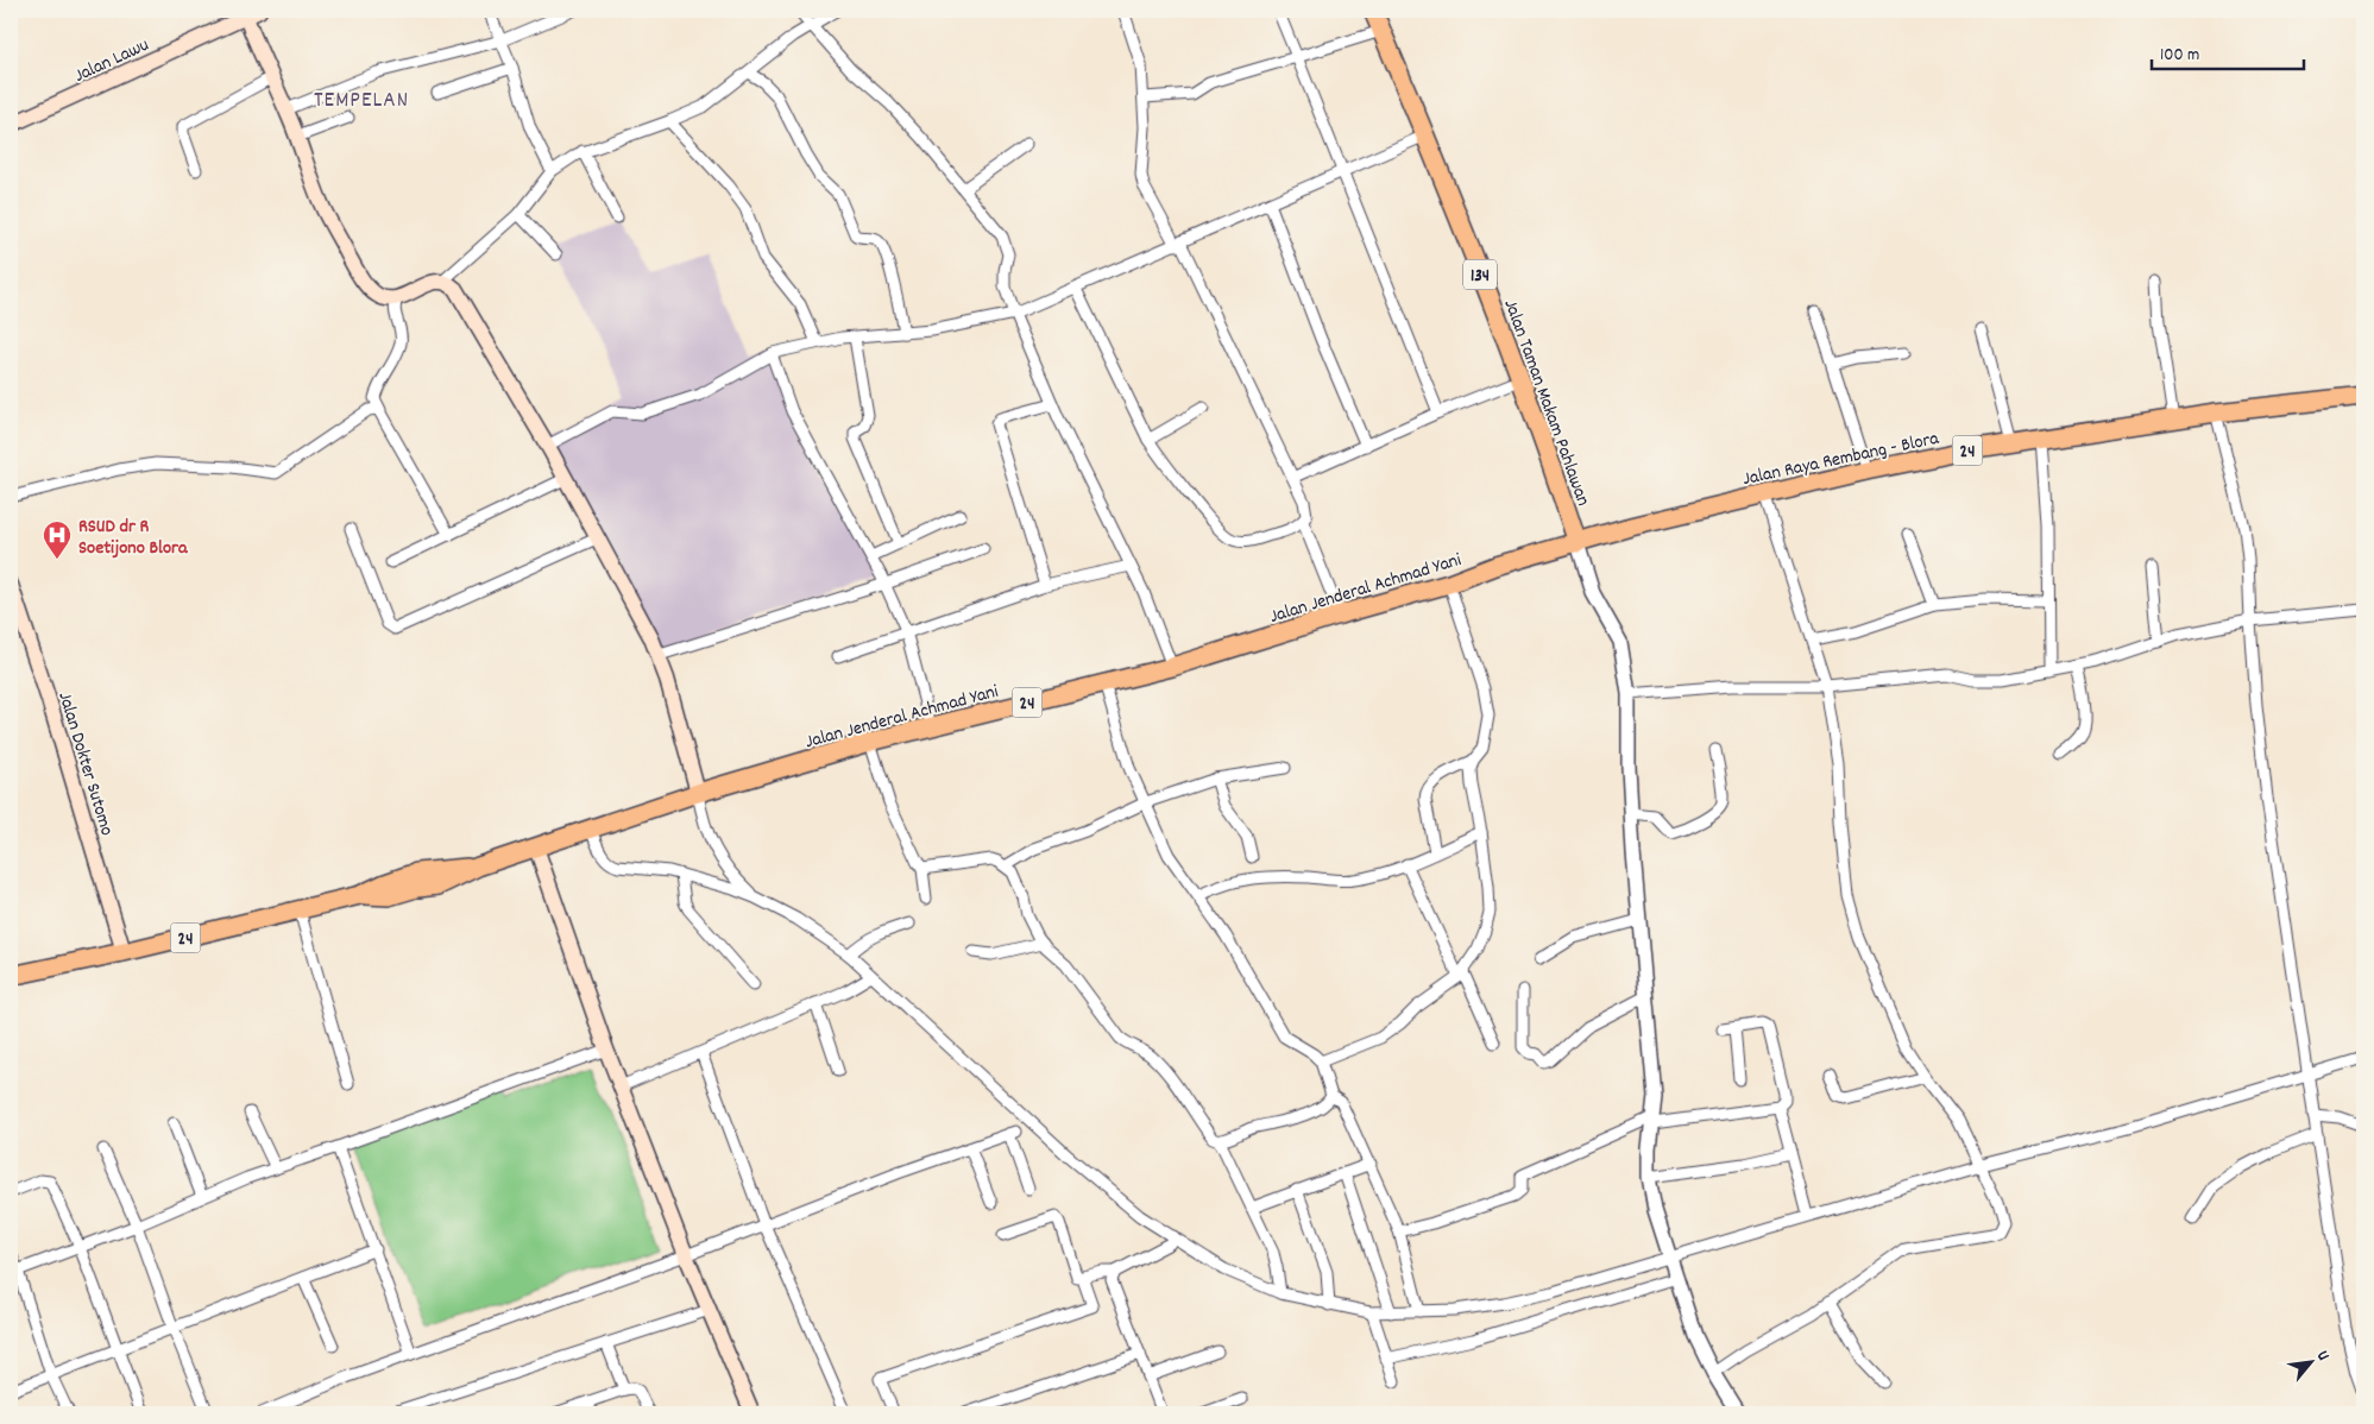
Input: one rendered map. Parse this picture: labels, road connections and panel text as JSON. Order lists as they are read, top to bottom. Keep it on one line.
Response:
{"streets":{"main road":["Jalan Lawu","134","Jalan Taman Makam Pahlawan","24","Jalan Raya Rembang - Blora","Jalan Jenderal Achmad Yani","Jalan Dokter Sutomo"]},"crossings":[["Jalan Taman Makam Pahlawan","Jalan Raya Rembang - Blora"],["Jalan Taman Makam Pahlawan","Jalan Jenderal Achmad Yani"],["Jalan Raya Rembang - Blora","Jalan Jenderal Achmad Yani"],["Jalan Jenderal Achmad Yani","Jalan Dokter Sutomo"]],"districts":["TEMPELAN"],"places":{"hospital":["RSUD dr R Soetijono Blora"]},"scale_bar":"100 m","north":"top right"}
